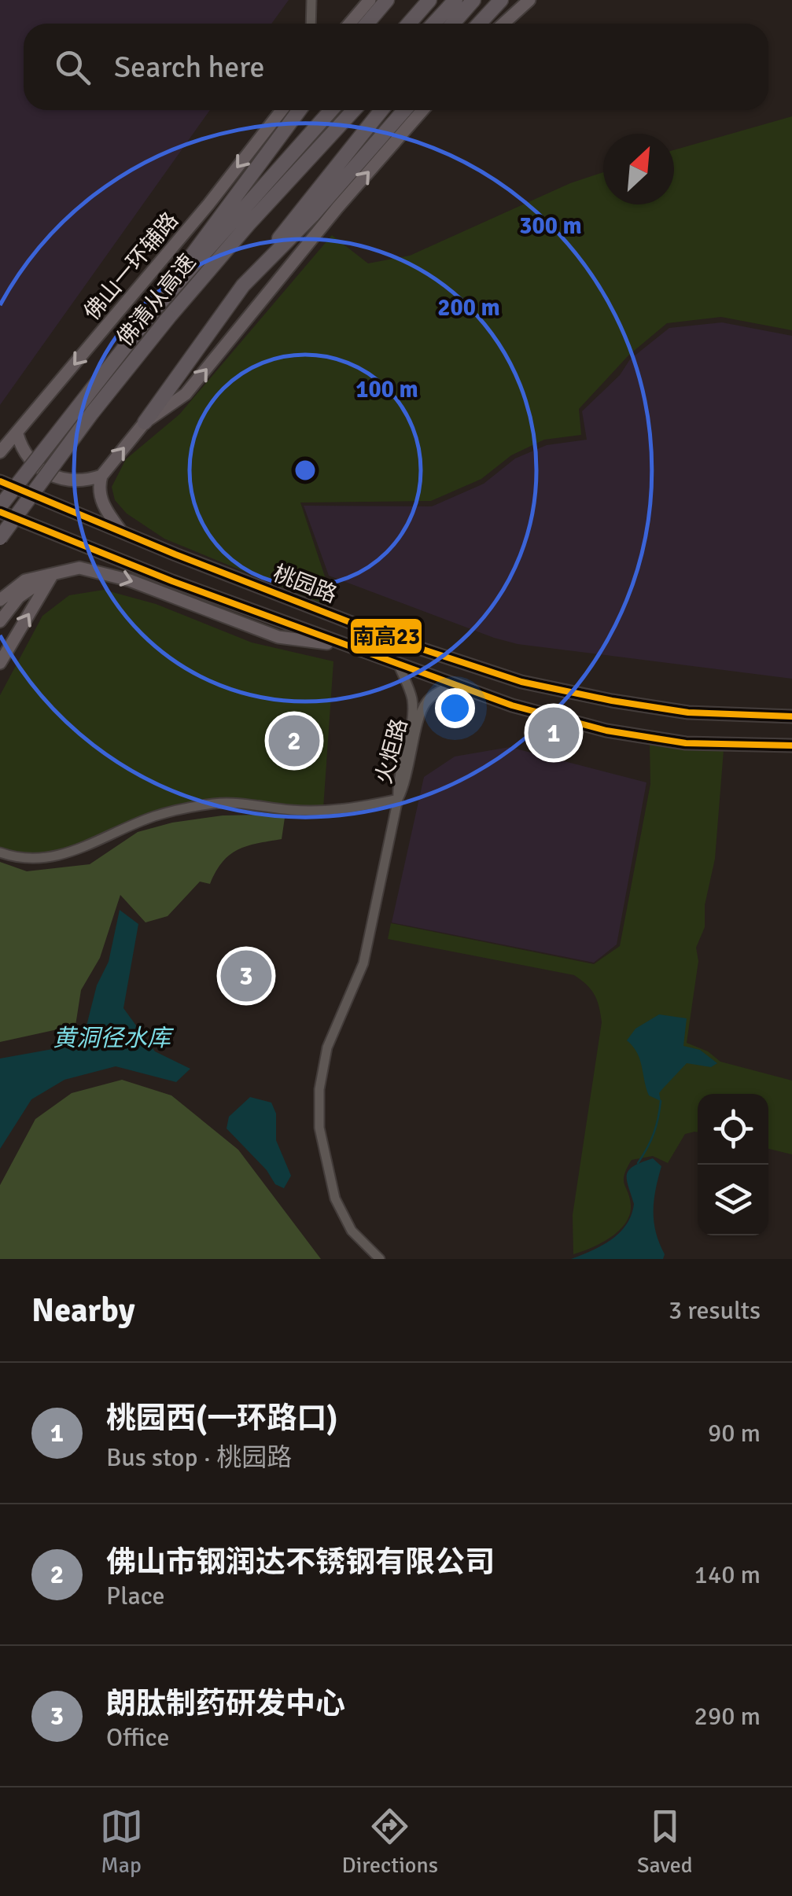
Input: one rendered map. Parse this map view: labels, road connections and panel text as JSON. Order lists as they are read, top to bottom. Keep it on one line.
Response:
{"streets":{"highway":["佛清从高速"],"main road":["佛山一环辅路","桃园路"],"street":["火炬路"]},"crossings":[["佛清从高速","桃园路"],["桃园路","火炬路"]],"water":["黄洞径水库"],"lines":["transit line 南高23"],"north":"top right","page":{"search":"Search here","pins":["1","2","3"],"heading":["Nearby","3 results"],"list":[{"mark":"1","name":"桃园西(一环路口)","note":"Bus stop · 桃园路","value":"90 m"},{"mark":"2","name":"佛山市钢润达不锈钢有限公司","note":"Place","value":"140 m"},{"mark":"3","name":"朗肽制药研发中心","note":"Office","value":"290 m"}],"nav":["Map","Directions","Saved"]},"rings":["300 m","200 m","100 m"]}
